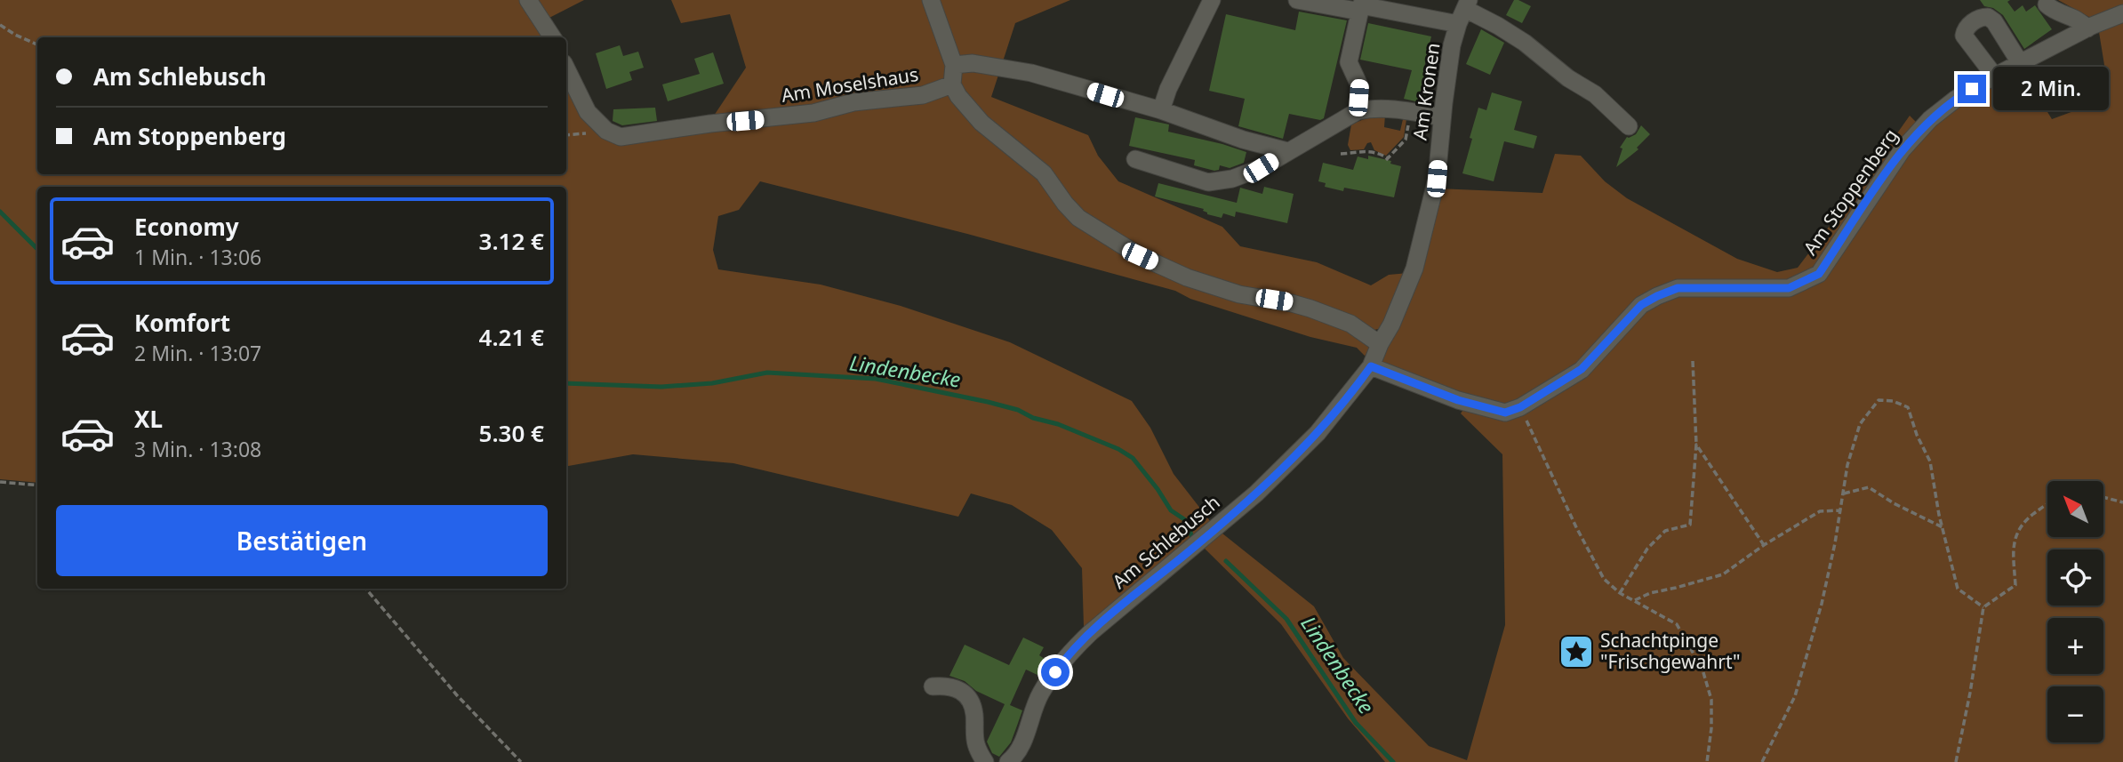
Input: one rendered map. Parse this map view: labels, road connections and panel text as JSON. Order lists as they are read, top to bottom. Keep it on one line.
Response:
{"streets":{"street":["Am Moselshaus","Am Kronen","Am Stoppenberg","Am Schlebusch"]},"crossings":[["Am Kronen","Am Stoppenberg"],["Am Kronen","Am Schlebusch"],["Am Stoppenberg","Am Schlebusch"]],"water":["Lindenbecke"],"places":{"place":["Schachtpinge \"Frischgewahrt\""]},"north":"top left","page":{"banner":["Am Schlebusch","Am Stoppenberg"],"bubble":"2 Min.","list":[{"name":"Economy","note":"1 Min. · 13:06","value":"3.12 €"},{"name":"Komfort","note":"2 Min. · 13:07","value":"4.21 €"},{"name":"XL","note":"3 Min. · 13:08","value":"5.30 €"}],"map_buttons":["+","−"],"buttons":"Bestätigen"}}
